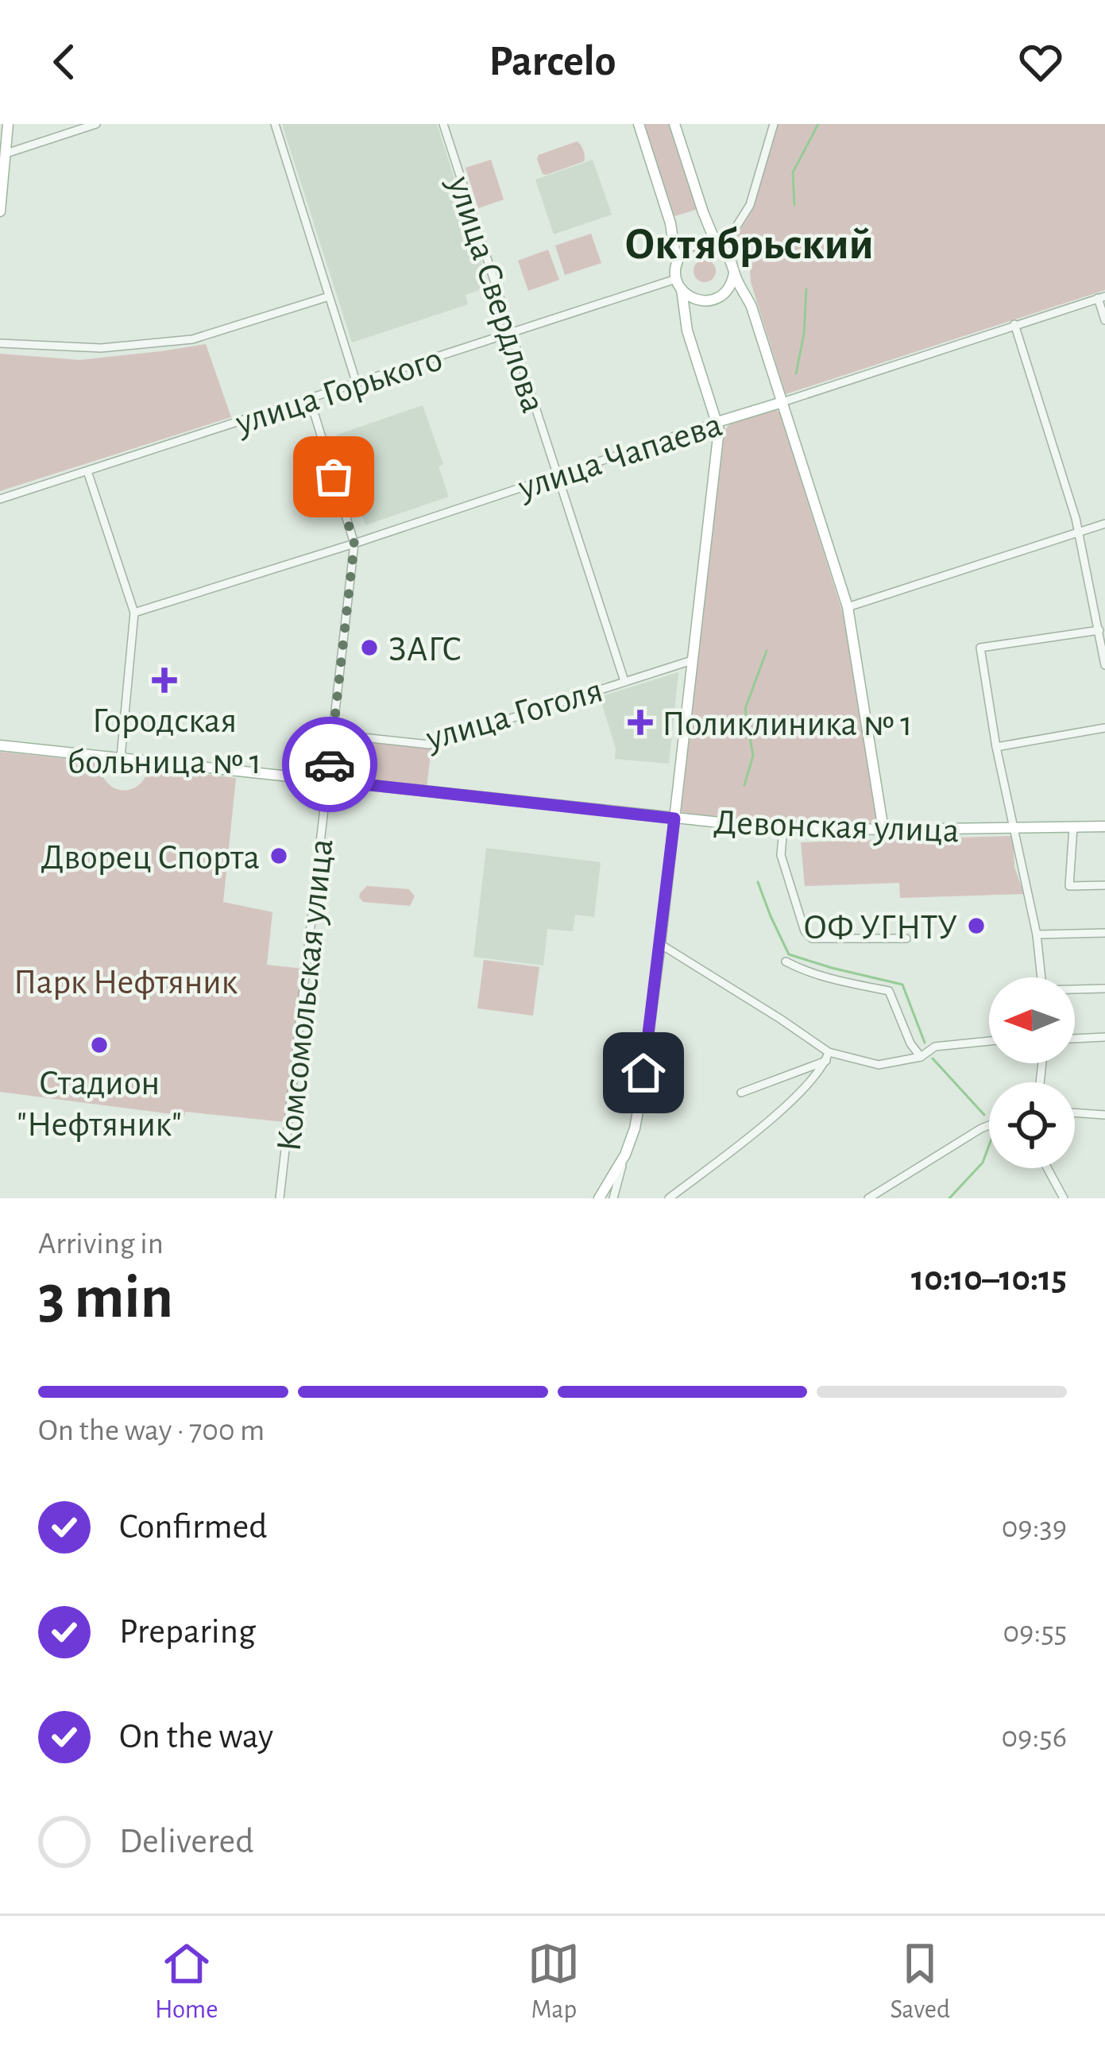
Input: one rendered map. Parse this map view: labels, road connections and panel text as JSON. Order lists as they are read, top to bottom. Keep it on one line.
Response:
{"streets":{"main road":["улица Чапаева","Девонская улица"],"street":["улица Свердлова","улица Горького","улица Гоголя","Комсомольская улица"]},"crossings":[["улица Свердлова","улица Горького"],["улица Свердлова","улица Чапаева"],["улица Свердлова","улица Гоголя"],["улица Горького","Комсомольская улица"],["улица Чапаева","Комсомольская улица"],["улица Гоголя","Комсомольская улица"],["Девонская улица","Комсомольская улица"]],"districts":["Октябрьский"],"parks":["Парк Нефтяник"],"places":{"other":["ЗАГС","Дворец Спорта","ОФ УГНТУ","Стадион \"Нефтяник\""],"health":["Городская больница № 1","Поликлиника № 1"]},"north":"left","page":{"header":"Parcelo","heading":["3 min","Arriving in","10:10–10:15"],"bar":"On the way · 700 m","list":[["Confirmed","09:39"],["Preparing","09:55"],["On the way","09:56"],"Delivered"],"tabs":["Home","Map","Saved"]}}
